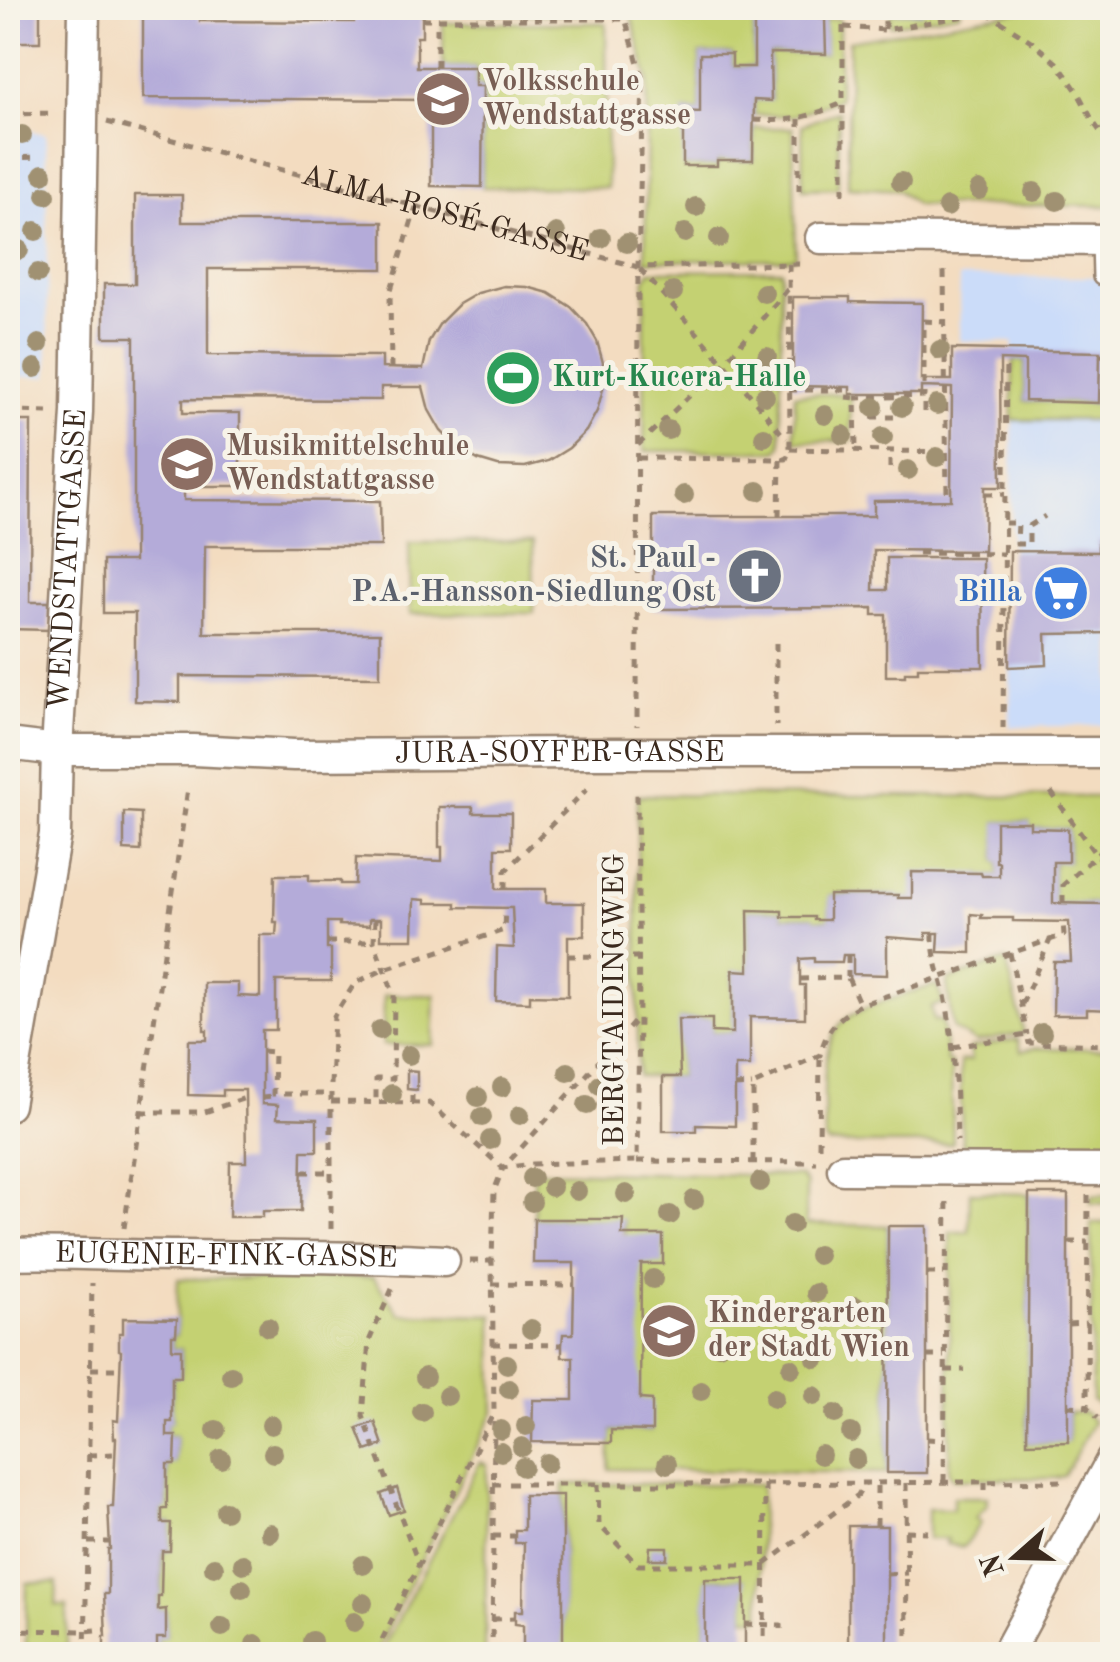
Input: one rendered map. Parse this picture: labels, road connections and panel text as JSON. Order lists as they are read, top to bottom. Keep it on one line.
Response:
{"streets":{"street":["WENDSTATTGASSE","JURA-SOYFER-GASSE","EUGENIE-FINK-GASSE"],"path":["ALMA-ROSÉ-GASSE","BERGTAIDINGWEG"]},"crossings":[["WENDSTATTGASSE","JURA-SOYFER-GASSE"]],"places":{"school or university":["Volksschule Wendstattgasse","Musikmittelschule Wendstattgasse","Kindergarten der Stadt Wien"],"sports":["Kurt-Kucera-Halle"],"church":["St. Paul - P.A.-Hansson-Siedlung Ost"],"supermarket":["Billa"]},"north":"left"}
